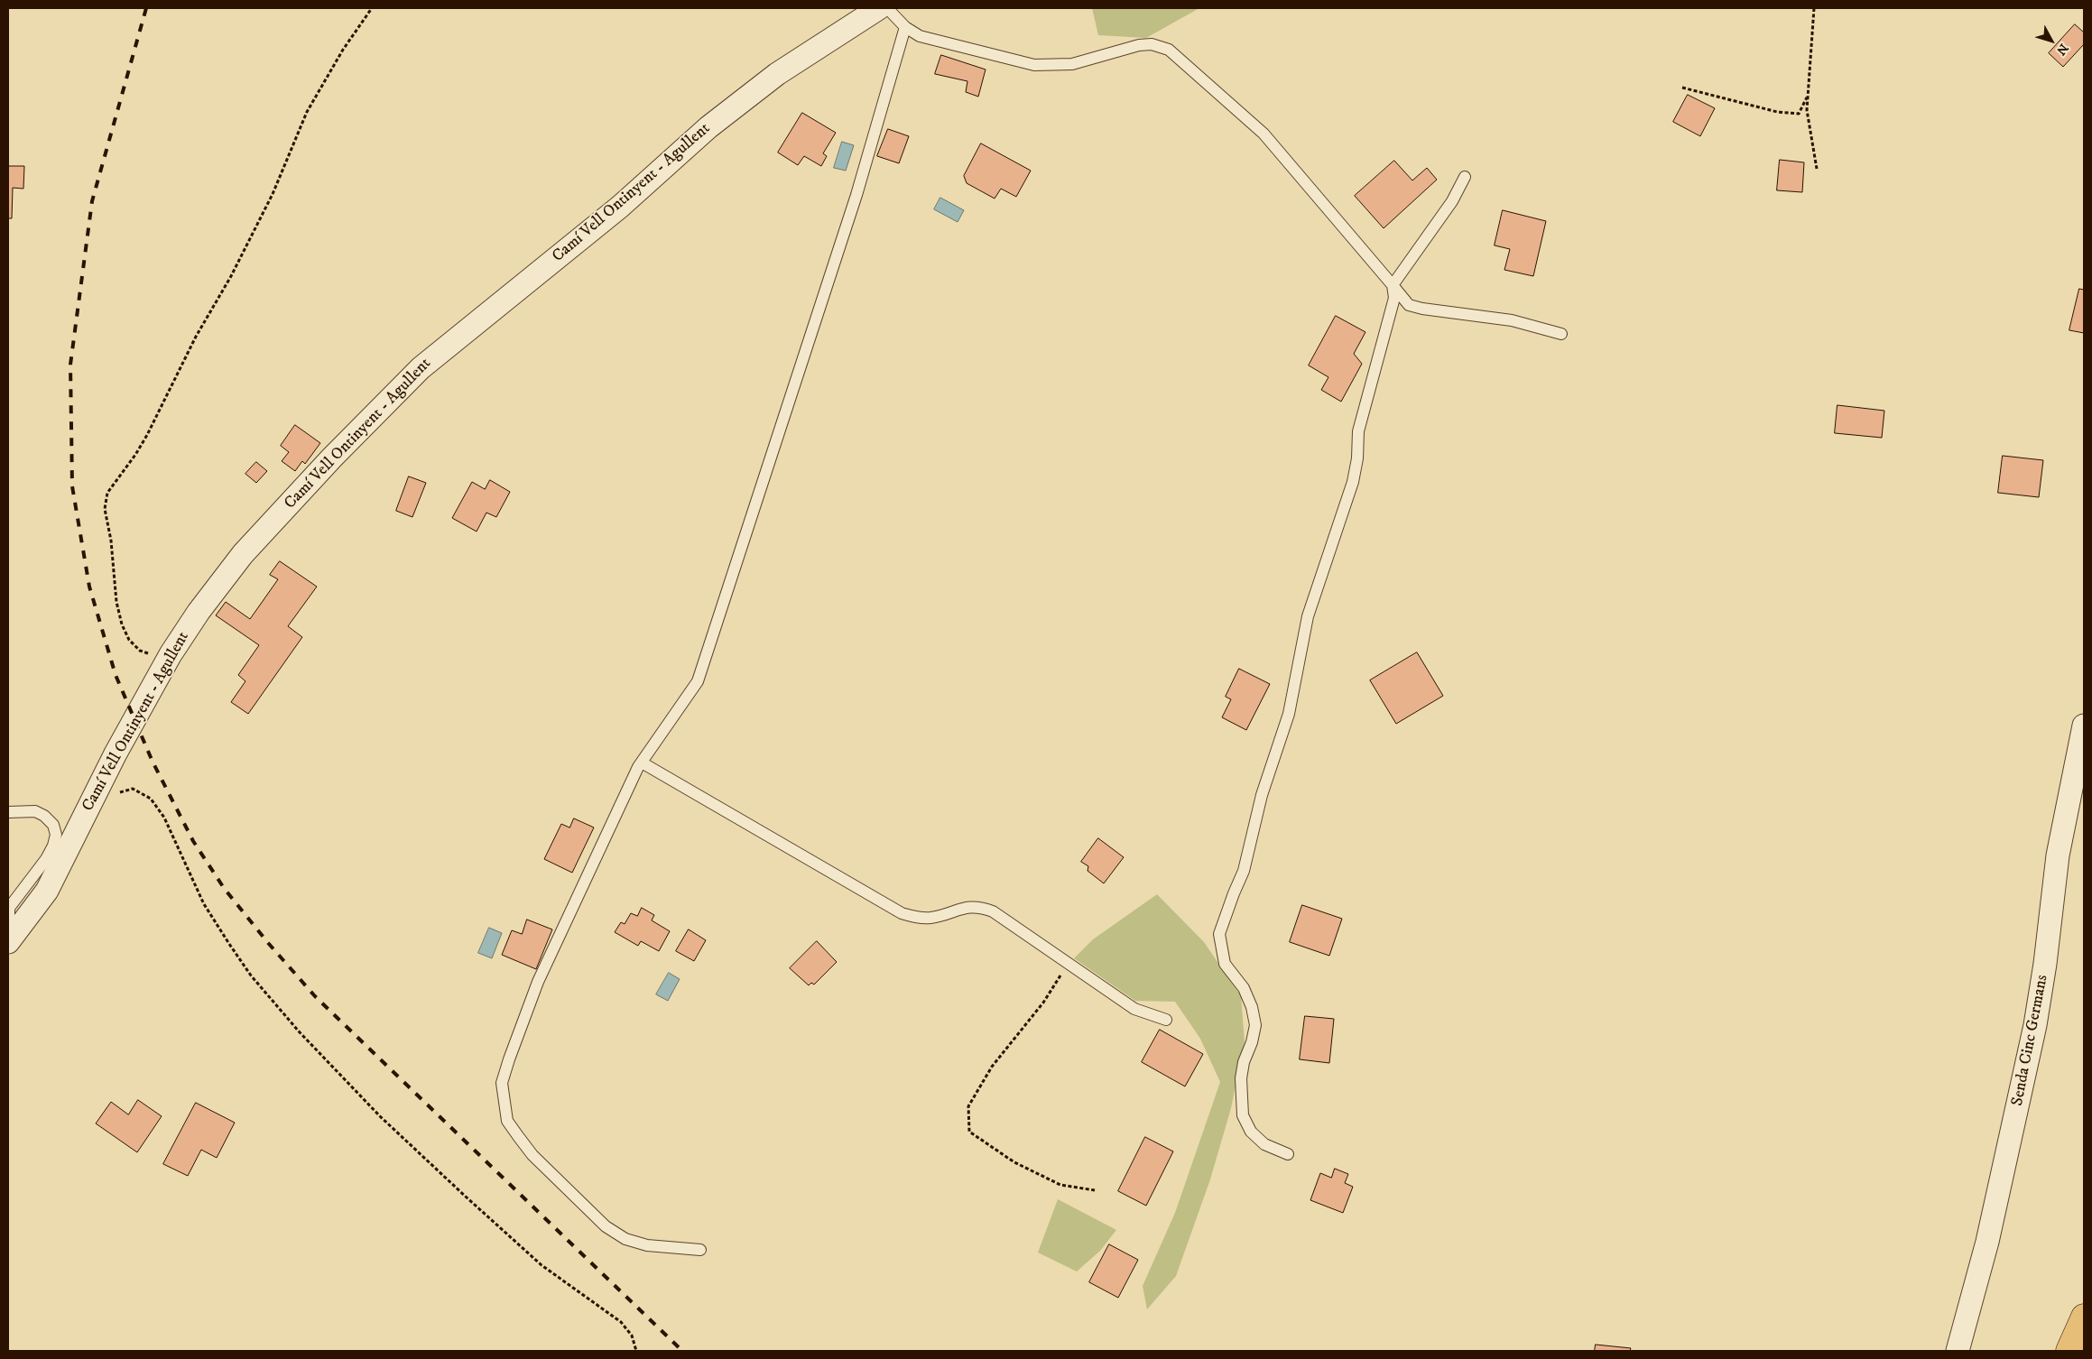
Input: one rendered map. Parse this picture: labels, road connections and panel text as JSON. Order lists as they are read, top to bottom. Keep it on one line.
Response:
{"streets":{"street":["Camí Vell Ontinyent - Agullent","Senda Cinc Germans"]},"north":"bottom right"}
